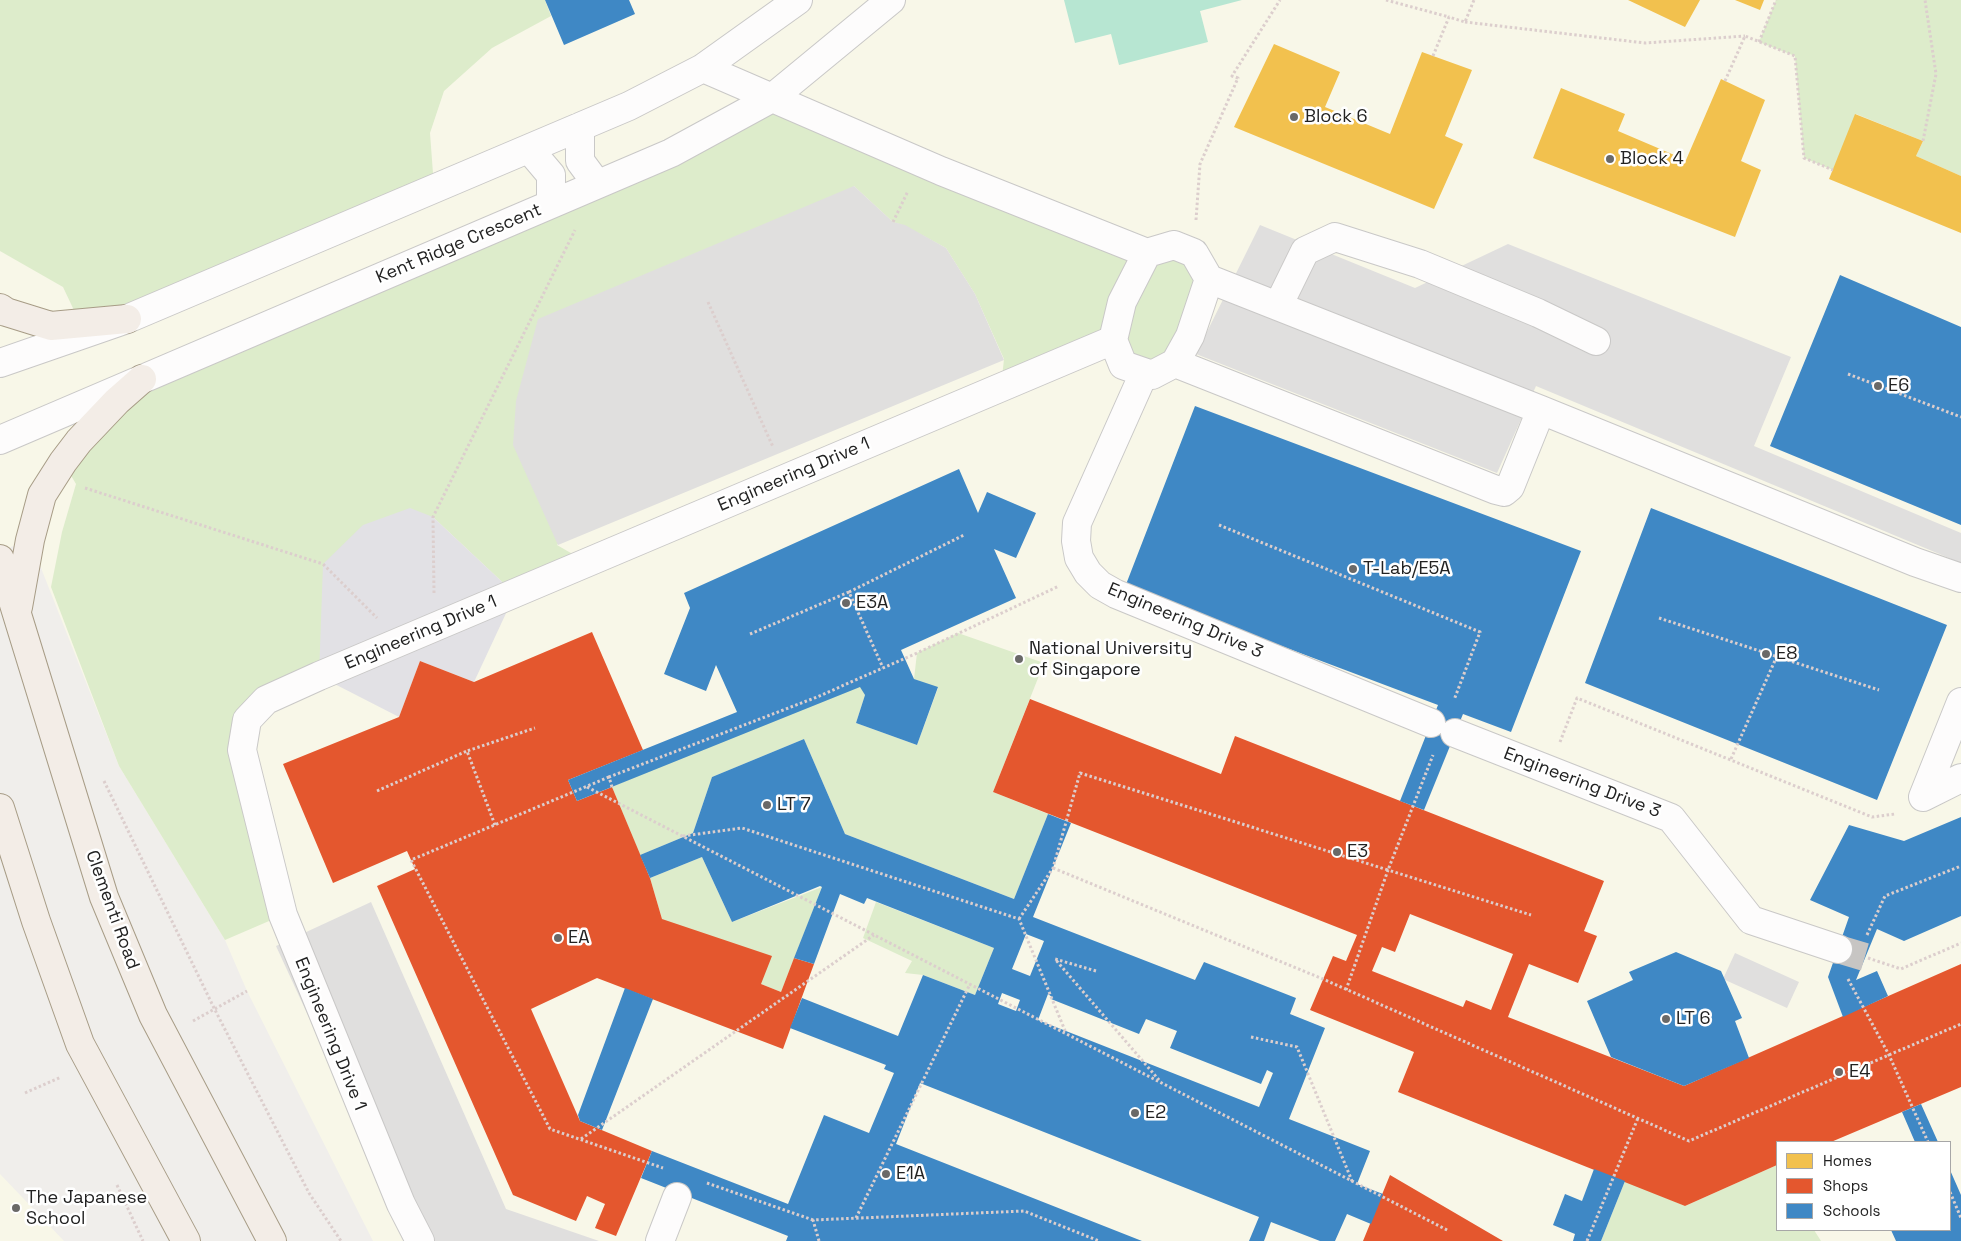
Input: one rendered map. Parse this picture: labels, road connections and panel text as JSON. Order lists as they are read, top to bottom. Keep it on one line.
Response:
{"streets":{"main road":["Clementi Road"],"street":["Kent Ridge Crescent","Engineering Drive 1","Engineering Drive 3"]},"crossings":[["Engineering Drive 1","Engineering Drive 3"]],"places":["Block 6","Block 4","E6","T-Lab/E5A","E3A","E8","National University of Singapore","LT 7","E3","EA","LT 6","E4","E2","E1A","The Japanese School"],"legend":["Homes","Shops","Schools"]}
